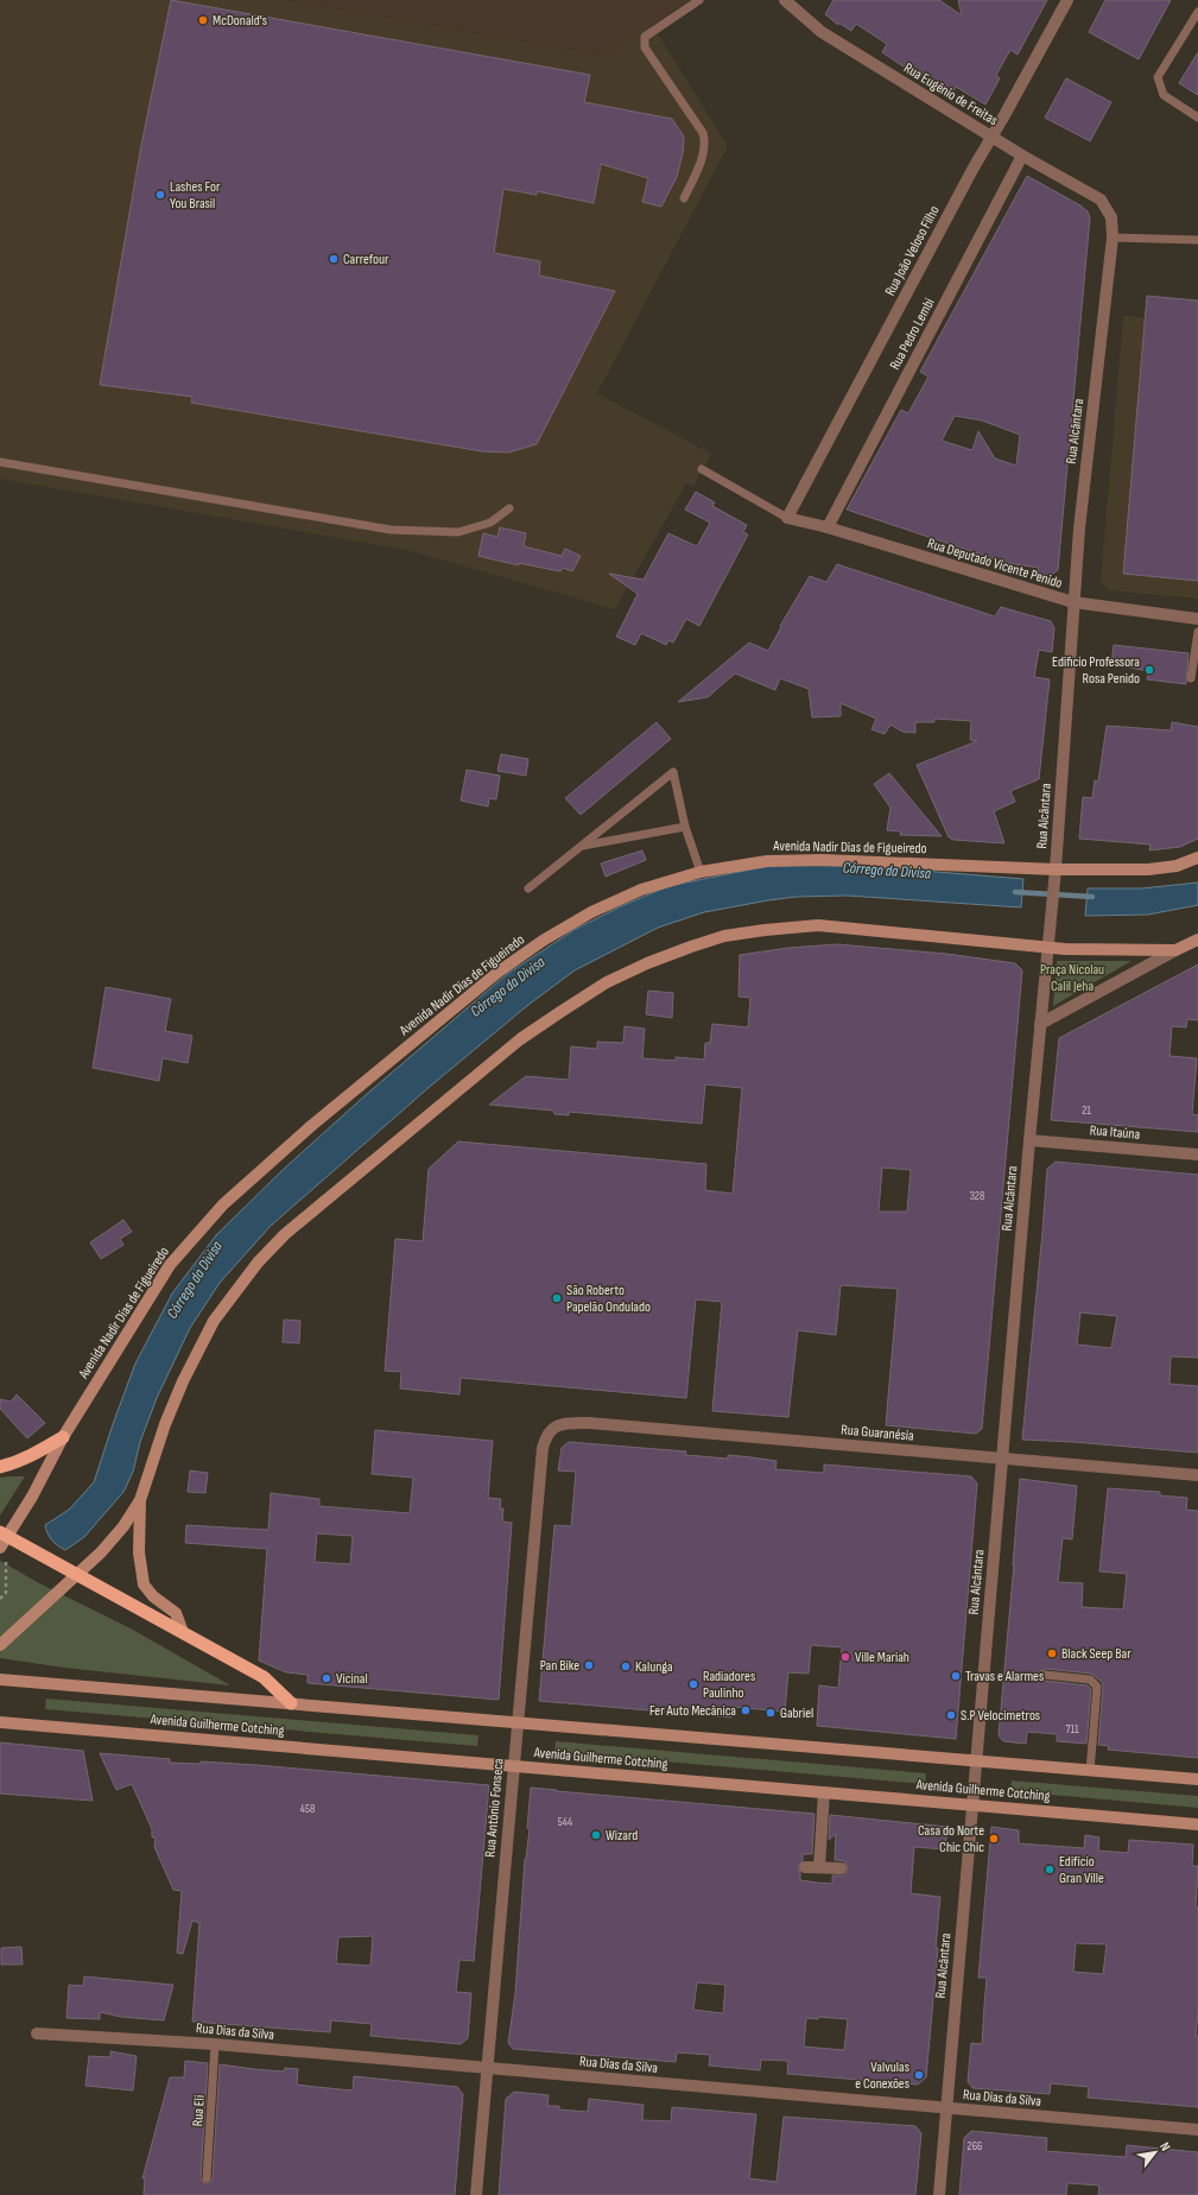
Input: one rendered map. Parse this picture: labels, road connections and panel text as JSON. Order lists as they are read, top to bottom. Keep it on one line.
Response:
{"streets":{"main road":["Avenida Nadir Dias de Figueiredo","Avenida Guilherme Cotching"],"street":["Rua Eugênio de Freitas","Rua João Veloso Filho","Rua Pedro Lembi","Rua Alcântara","Rua Deputado Vicente Penido","Rua Itaúna","Rua Guaranésia","Rua Antônio Fonseca","Rua Dias da Silva"],"lane":["Rua Eli"]},"crossings":[["Rua Eugênio de Freitas","Rua João Veloso Filho"],["Rua Eugênio de Freitas","Rua Pedro Lembi"],["Rua Eugênio de Freitas","Rua Alcântara"],["Rua João Veloso Filho","Rua Deputado Vicente Penido"],["Rua Pedro Lembi","Rua Deputado Vicente Penido"],["Rua Alcântara","Rua Deputado Vicente Penido"],["Rua Alcântara","Avenida Nadir Dias de Figueiredo"],["Rua Alcântara","Rua Itaúna"],["Rua Alcântara","Rua Guaranésia"],["Rua Alcântara","Avenida Guilherme Cotching"],["Rua Alcântara","Rua Dias da Silva"],["Rua Guaranésia","Rua Antônio Fonseca"],["Avenida Guilherme Cotching","Rua Antônio Fonseca"],["Rua Antônio Fonseca","Rua Dias da Silva"],["Rua Dias da Silva","Rua Eli"]],"water":["Córrego da Divisa"],"parks":["Praça Nicolau Calil Jeha"],"places":["McDonald's","Lashes For You Brasil","Carrefour","Edificio Professora Rosa Penido","São Roberto Papelão Ondulado","Black Seep Bar","Ville Mariah","Pan Bike","Kalunga","Travas e Alarmes","Vicinal","Radiadores Paulinho","Fer Auto Mecânica","Gabriel","S.P Velocimetros","Wizard","Casa do Norte Chic Chic","Edifício Gran Ville","Valvulas e Conexões"],"house_numbers":["21","328","711","458","544","266"],"north":"top right"}
